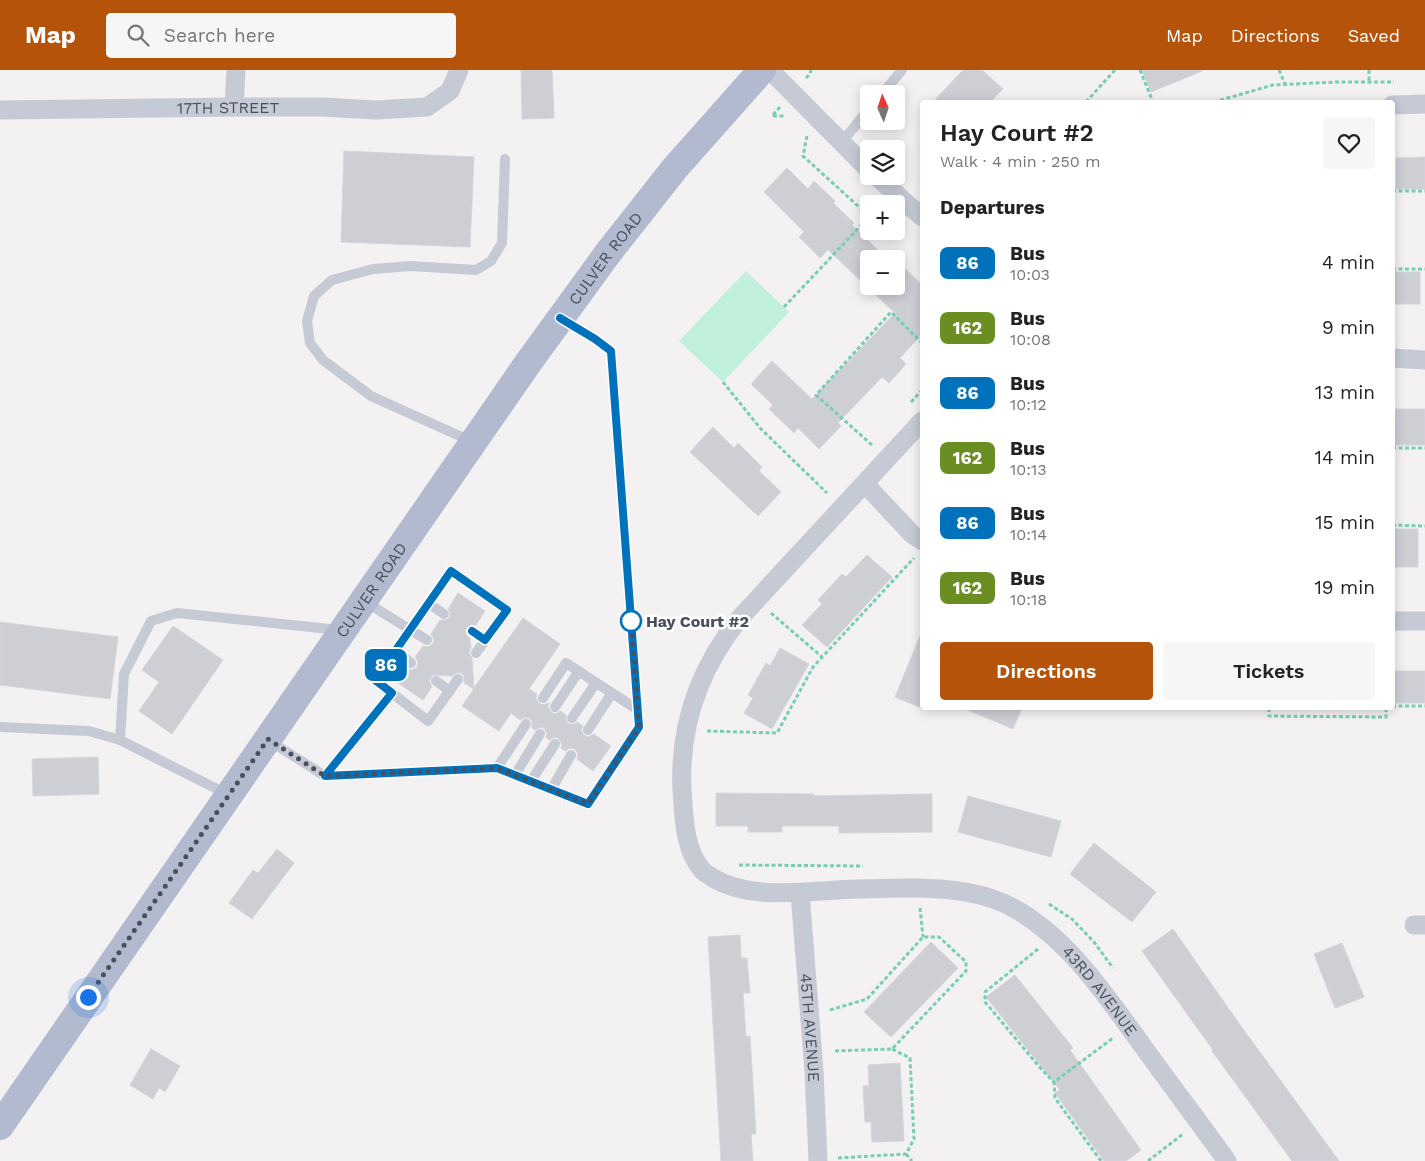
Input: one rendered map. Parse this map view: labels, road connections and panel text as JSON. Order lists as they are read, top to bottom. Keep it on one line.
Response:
{"streets":{"main road":["CULVER ROAD"],"street":["17TH STREET","43RD AVENUE","45TH AVENUE"]},"crossings":[["43RD AVENUE","45TH AVENUE"]],"places":["Hay Court #2"],"lines":["bus line 86"],"north":"top","page":{"header":"Map","search":"Search here","nav":["Map","Directions","Saved"],"on_map":"86","map_buttons":["+","−"],"heading":[["Hay Court #2","Walk · 4 min · 250 m"],"Departures"],"list":[{"mark":"86","name":"Bus","note":"10:03","value":"4 min"},{"mark":"162","name":"Bus","note":"10:08","value":"9 min"},{"mark":"86","name":"Bus","note":"10:12","value":"13 min"},{"mark":"162","name":"Bus","note":"10:13","value":"14 min"},{"mark":"86","name":"Bus","note":"10:14","value":"15 min"},{"mark":"162","name":"Bus","note":"10:18","value":"19 min"}],"buttons":["Directions","Tickets"]}}
